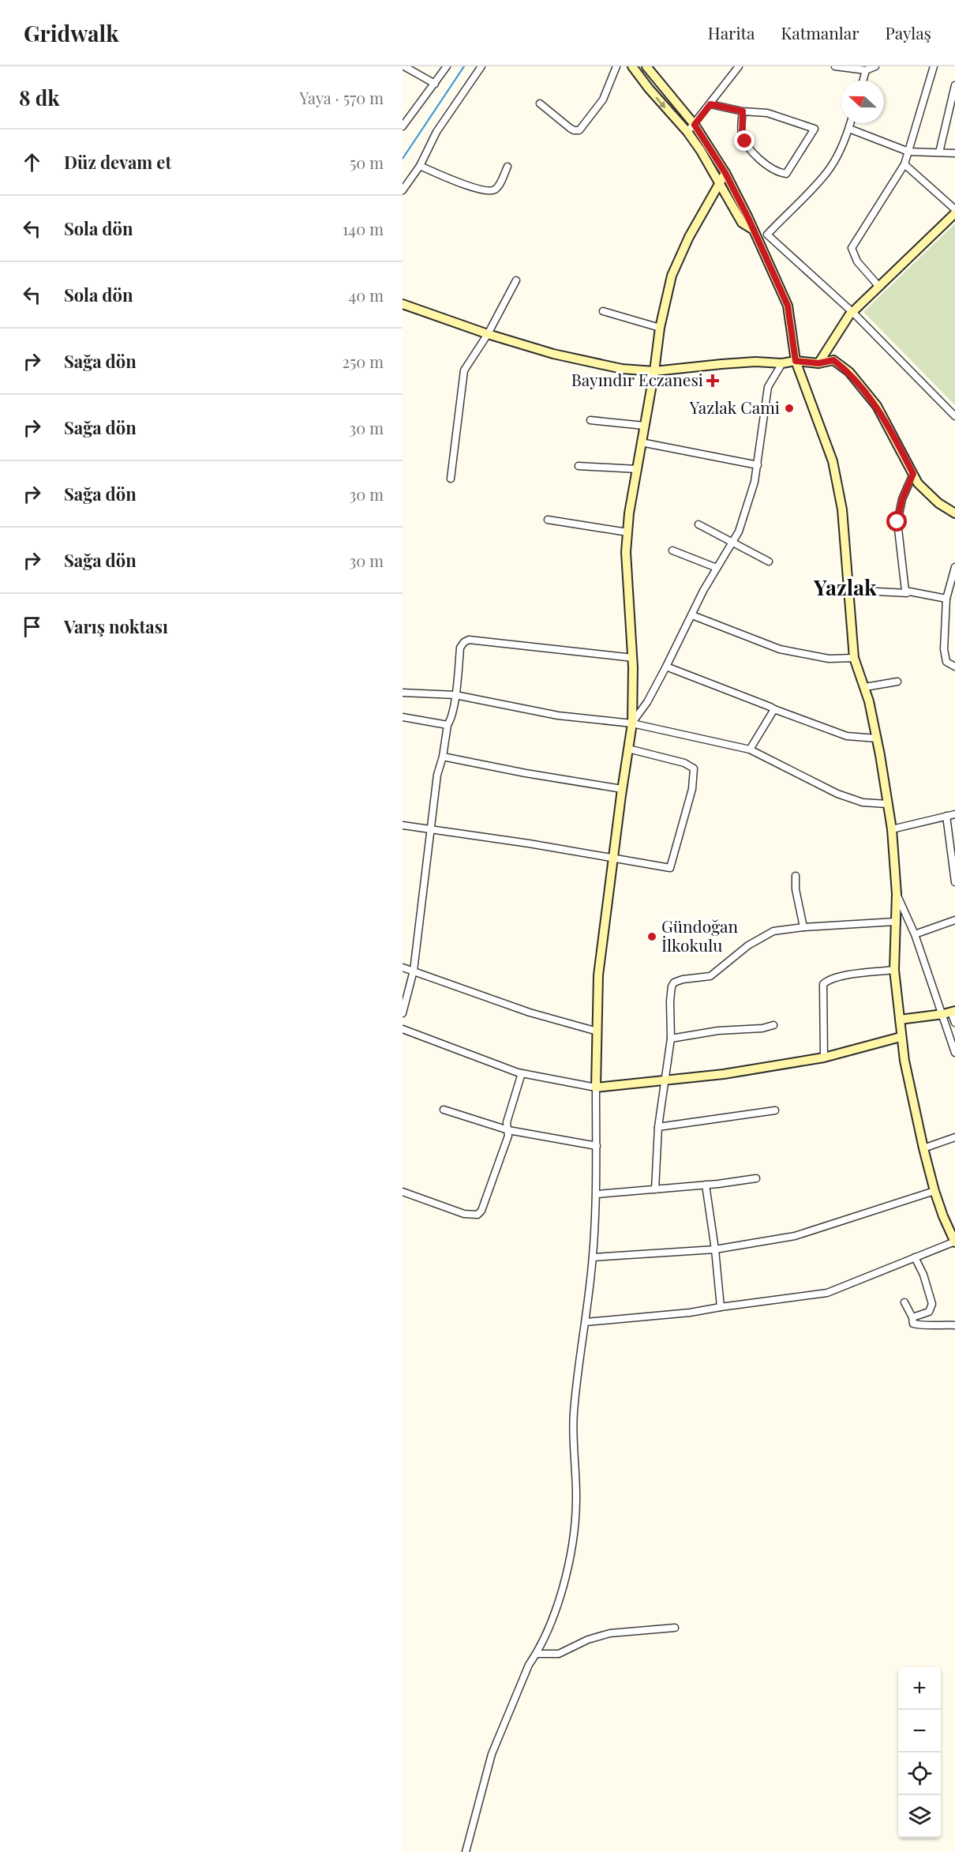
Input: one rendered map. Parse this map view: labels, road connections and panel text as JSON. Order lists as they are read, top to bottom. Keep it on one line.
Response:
{"districts":["Yazlak"],"places":{"health":["Bayındır Eczanesi"],"other":["Yazlak Cami","Gündoğan İlkokulu"]},"north":"left","page":{"header":"Gridwalk","nav":["Harita","Katmanlar","Paylaş"],"heading":["8 dk","Yaya · 570 m"],"list":[["Düz devam et","50 m"],["Sola dön","140 m"],["Sola dön","40 m"],["Sağa dön","250 m"],["Sağa dön","30 m"],["Sağa dön","30 m"],["Sağa dön","30 m"],"Varış noktası"],"map_buttons":["+","−"]}}
